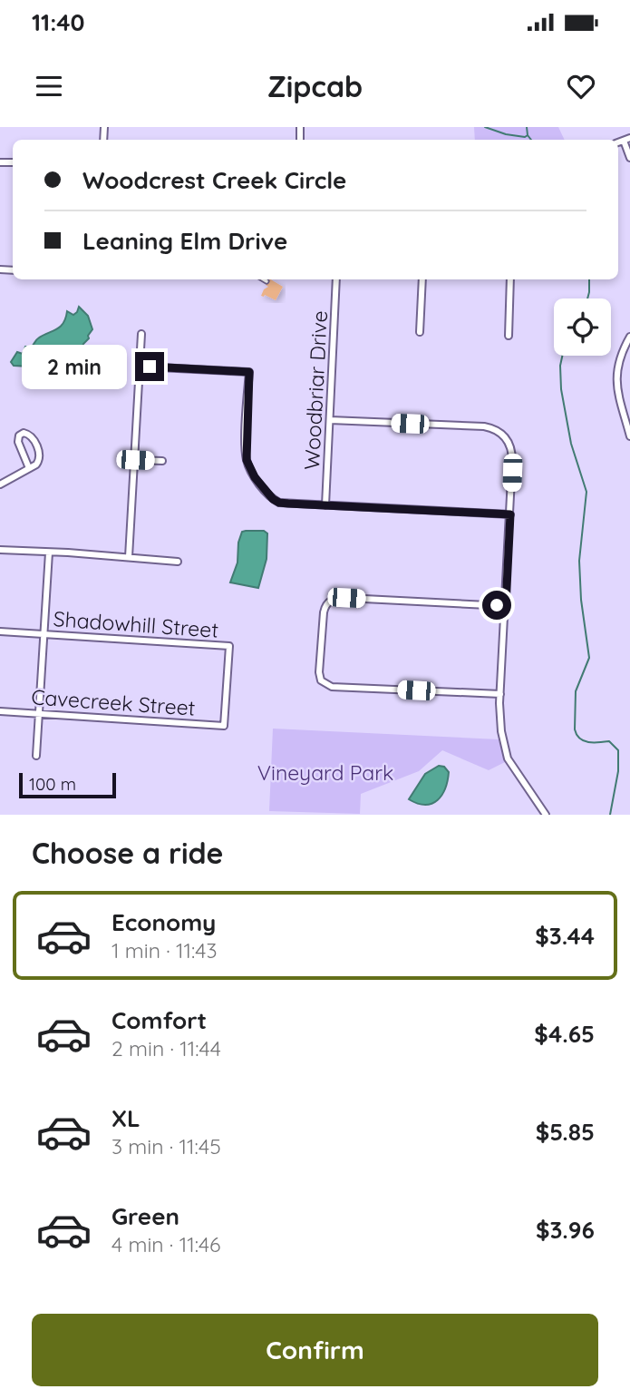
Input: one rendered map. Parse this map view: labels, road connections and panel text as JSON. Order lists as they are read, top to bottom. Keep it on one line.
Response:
{"streets":{"street":["Woodbriar Drive","Shadowhill Street","Cavecreek Street"]},"crossings":[["Shadowhill Street","Cavecreek Street"]],"parks":["Vineyard Park"],"scale_bar":"100 m","page":{"status":"11:40","header":"Zipcab","banner":["Woodcrest Creek Circle","Leaning Elm Drive"],"bubble":"2 min","scale":"100 m","heading":"Choose a ride","list":[{"name":"Economy","note":"1 min · 11:43","value":"$3.44"},{"name":"Comfort","note":"2 min · 11:44","value":"$4.65"},{"name":"XL","note":"3 min · 11:45","value":"$5.85"},{"name":"Green","note":"4 min · 11:46","value":"$3.96"}],"buttons":"Confirm"}}
